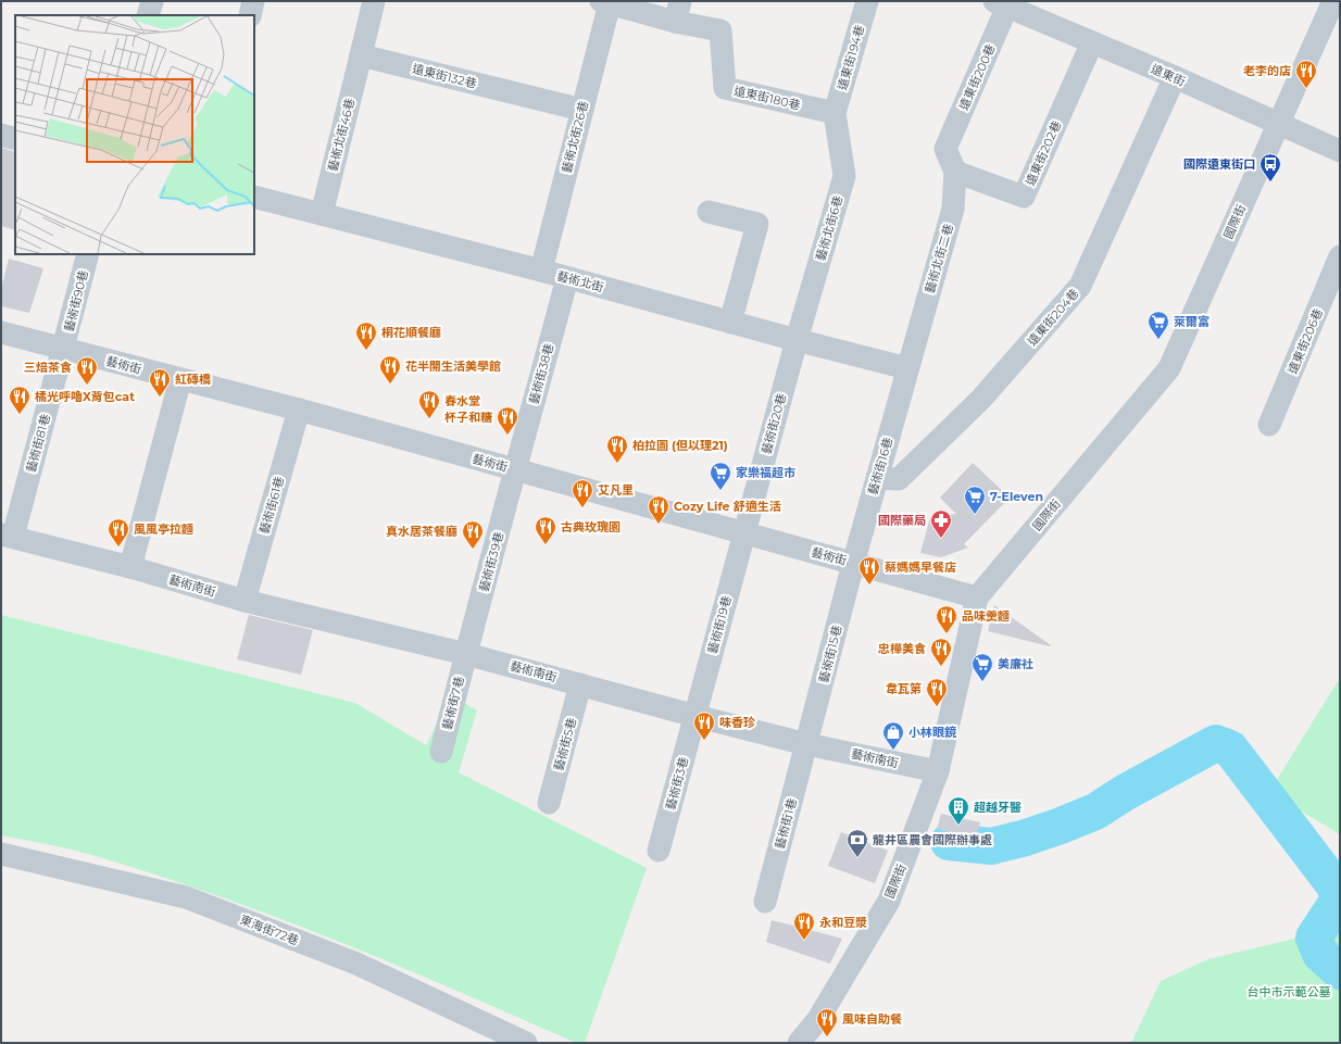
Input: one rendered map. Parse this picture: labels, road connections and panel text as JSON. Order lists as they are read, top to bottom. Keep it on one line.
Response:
{"streets":{"street":["遠東街194巷","遠東街","遠東街132巷","遠東街200巷","遠東街180巷","藝術北街46巷","藝術北街26巷","遠東街202巷","國際街","藝術北街6巷","藝術北街二巷","藝術北街","藝術街90巷","遠東街204巷","遠東街206巷","藝術街","藝術街38巷","藝術街20巷","藝術街81巷","藝術街16巷","藝術街61巷","藝術街39巷","藝術南街","藝術街19巷","藝術街15巷","藝術街7巷","藝術街5巷","藝術街3巷","藝術街1巷","東海街72巷"]},"crossings":[["遠東街194巷","遠東街180巷"],["遠東街194巷","藝術北街6巷"],["遠東街","遠東街200巷"],["遠東街","遠東街202巷"],["遠東街","國際街"],["遠東街","遠東街204巷"],["遠東街132巷","藝術北街46巷"],["遠東街132巷","藝術北街26巷"],["遠東街200巷","藝術北街二巷"],["遠東街180巷","藝術北街6巷"],["藝術北街46巷","藝術北街"],["藝術北街26巷","藝術北街"],["遠東街202巷","藝術北街二巷"],["國際街","藝術街"],["國際街","藝術南街"],["藝術北街6巷","藝術北街"],["藝術北街6巷","藝術街20巷"],["藝術北街二巷","藝術北街"],["藝術北街二巷","藝術街16巷"],["藝術北街","藝術街38巷"],["藝術北街","藝術街20巷"],["藝術北街","藝術街16巷"],["藝術街90巷","藝術街"],["藝術街90巷","藝術街81巷"],["遠東街204巷","藝術街16巷"],["藝術街","藝術街38巷"],["藝術街","藝術街20巷"],["藝術街","藝術街81巷"],["藝術街","藝術街16巷"],["藝術街","藝術街61巷"],["藝術街","藝術街39巷"],["藝術街","藝術街19巷"],["藝術街","藝術街15巷"],["藝術街38巷","藝術街39巷"],["藝術街20巷","藝術街19巷"],["藝術街81巷","藝術南街"],["藝術街16巷","藝術街15巷"],["藝術街61巷","藝術南街"],["藝術街39巷","藝術南街"],["藝術街39巷","藝術街7巷"],["藝術南街","藝術街19巷"],["藝術南街","藝術街15巷"],["藝術南街","藝術街7巷"],["藝術南街","藝術街5巷"],["藝術南街","藝術街3巷"],["藝術南街","藝術街1巷"],["藝術街19巷","藝術街3巷"],["藝術街15巷","藝術街1巷"]],"parks":["台中市示範公墓"],"places":{"restaurant":["老李的店","桐花順餐廳","花半開生活美學館","三焙茶食","紅磚橋","橘光呼嚕X背包cat","春水堂","杯子和糖","柏拉圖 (但以理21)","艾凡里","Cozy Life 舒適生活","古典玫瑰園","風風亭拉麵","真水居茶餐廳","蔡媽媽早餐店","品味羹麵","忠樺美食","韋瓦第","味香珍","永和豆漿","風味自助餐"],"bus stop":["國際遠東街口"],"supermarket":["萊爾富","家樂福超市","7-Eleven","美廉社"],"pharmacy":["國際藥局"],"shop":["小林眼鏡"],"building":["超越牙醫"],"bank":["龍井區農會國際辦事處"]}}
